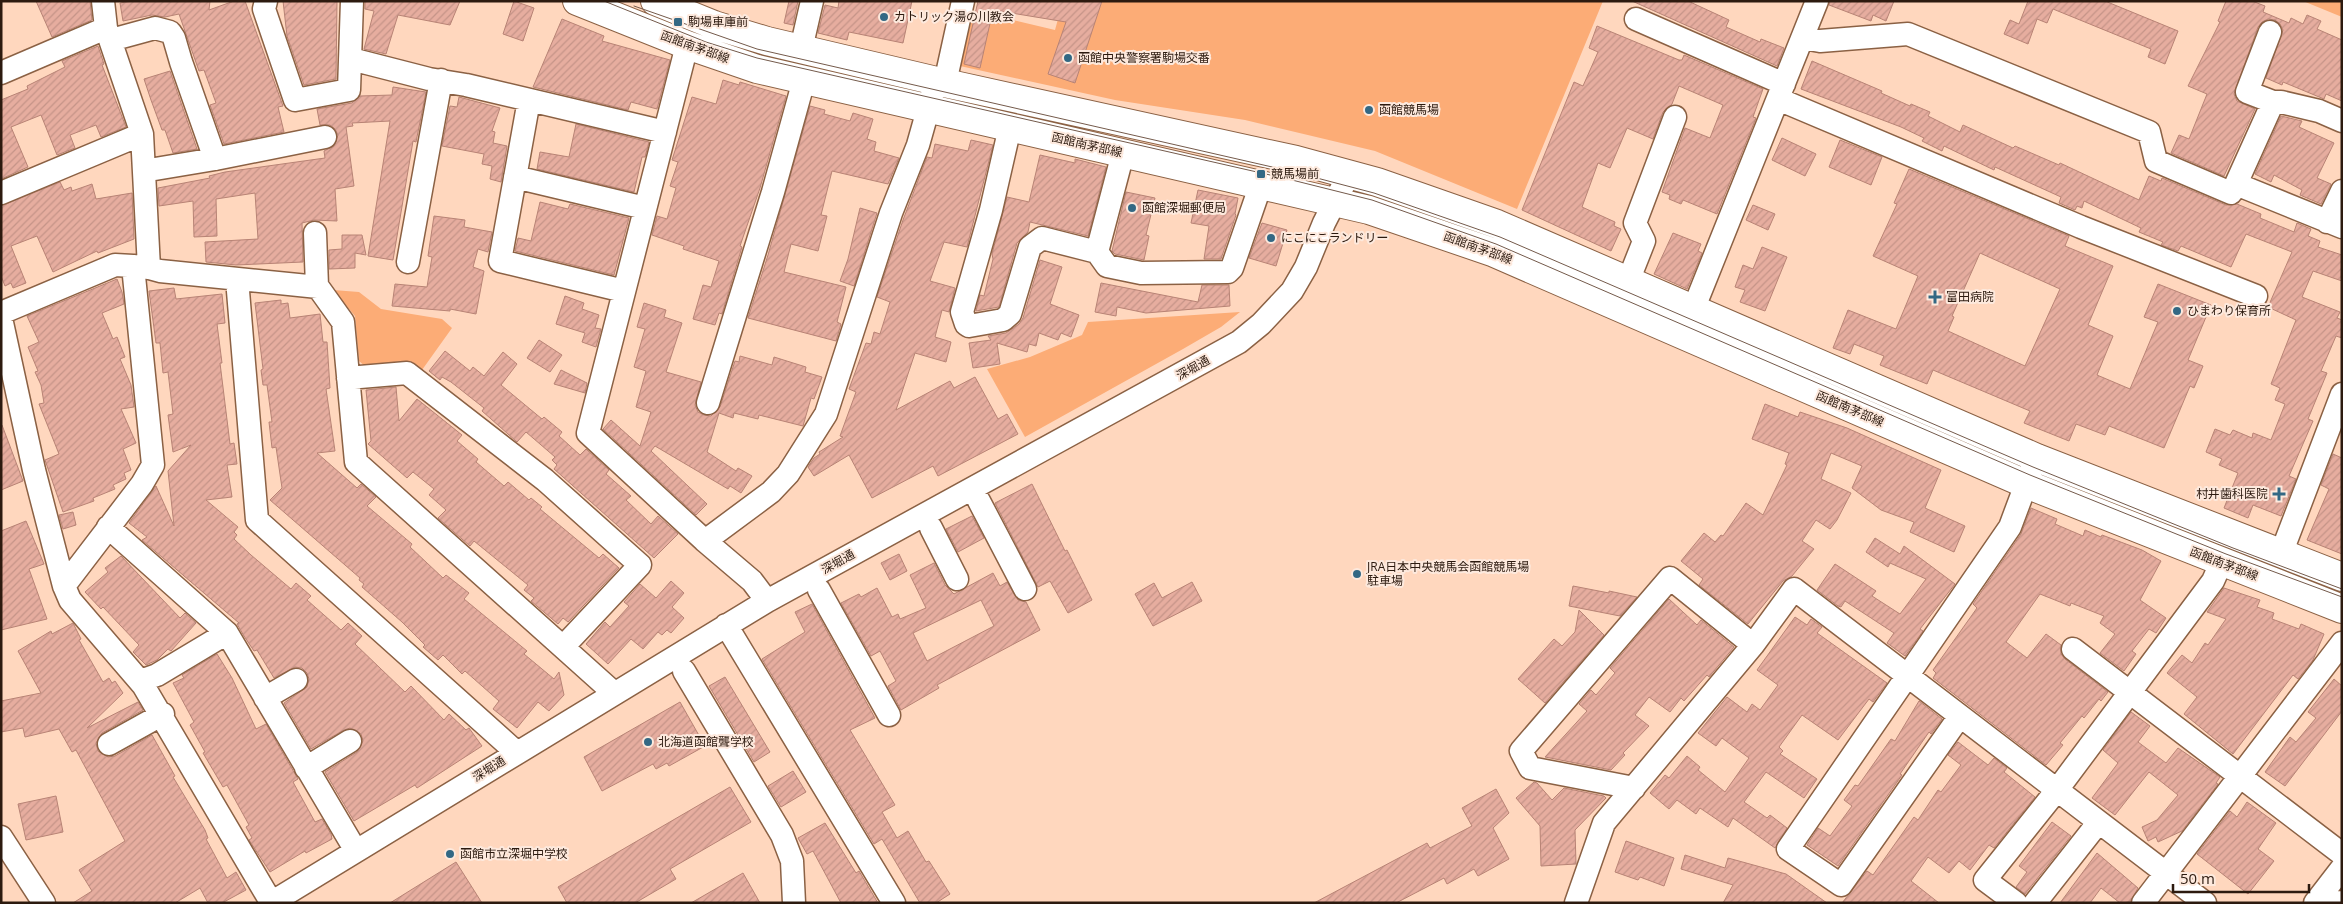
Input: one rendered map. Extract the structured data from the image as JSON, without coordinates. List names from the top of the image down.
{
  "streets": {
    "main road": ["函館南茅部線"],
    "street": ["深堀通"]
  },
  "crossings": [
    ["函館南茅部線", "深堀通"]
  ],
  "places": {
    "other": [
      "カトリック湯の川教会",
      "函館中央警察署駒場交番",
      "函館競馬場",
      "函館深堀郵便局",
      "にこにこランドリー",
      "ひまわり保育所",
      "JRA日本中央競馬会函館競馬場 駐車場",
      "北海道函館聾学校",
      "函館市立深堀中学校"
    ],
    "transit": ["駒場車庫前", "競馬場前"],
    "health": ["富田病院", "村井歯科医院"]
  },
  "scale_bar": "50 m"
}
